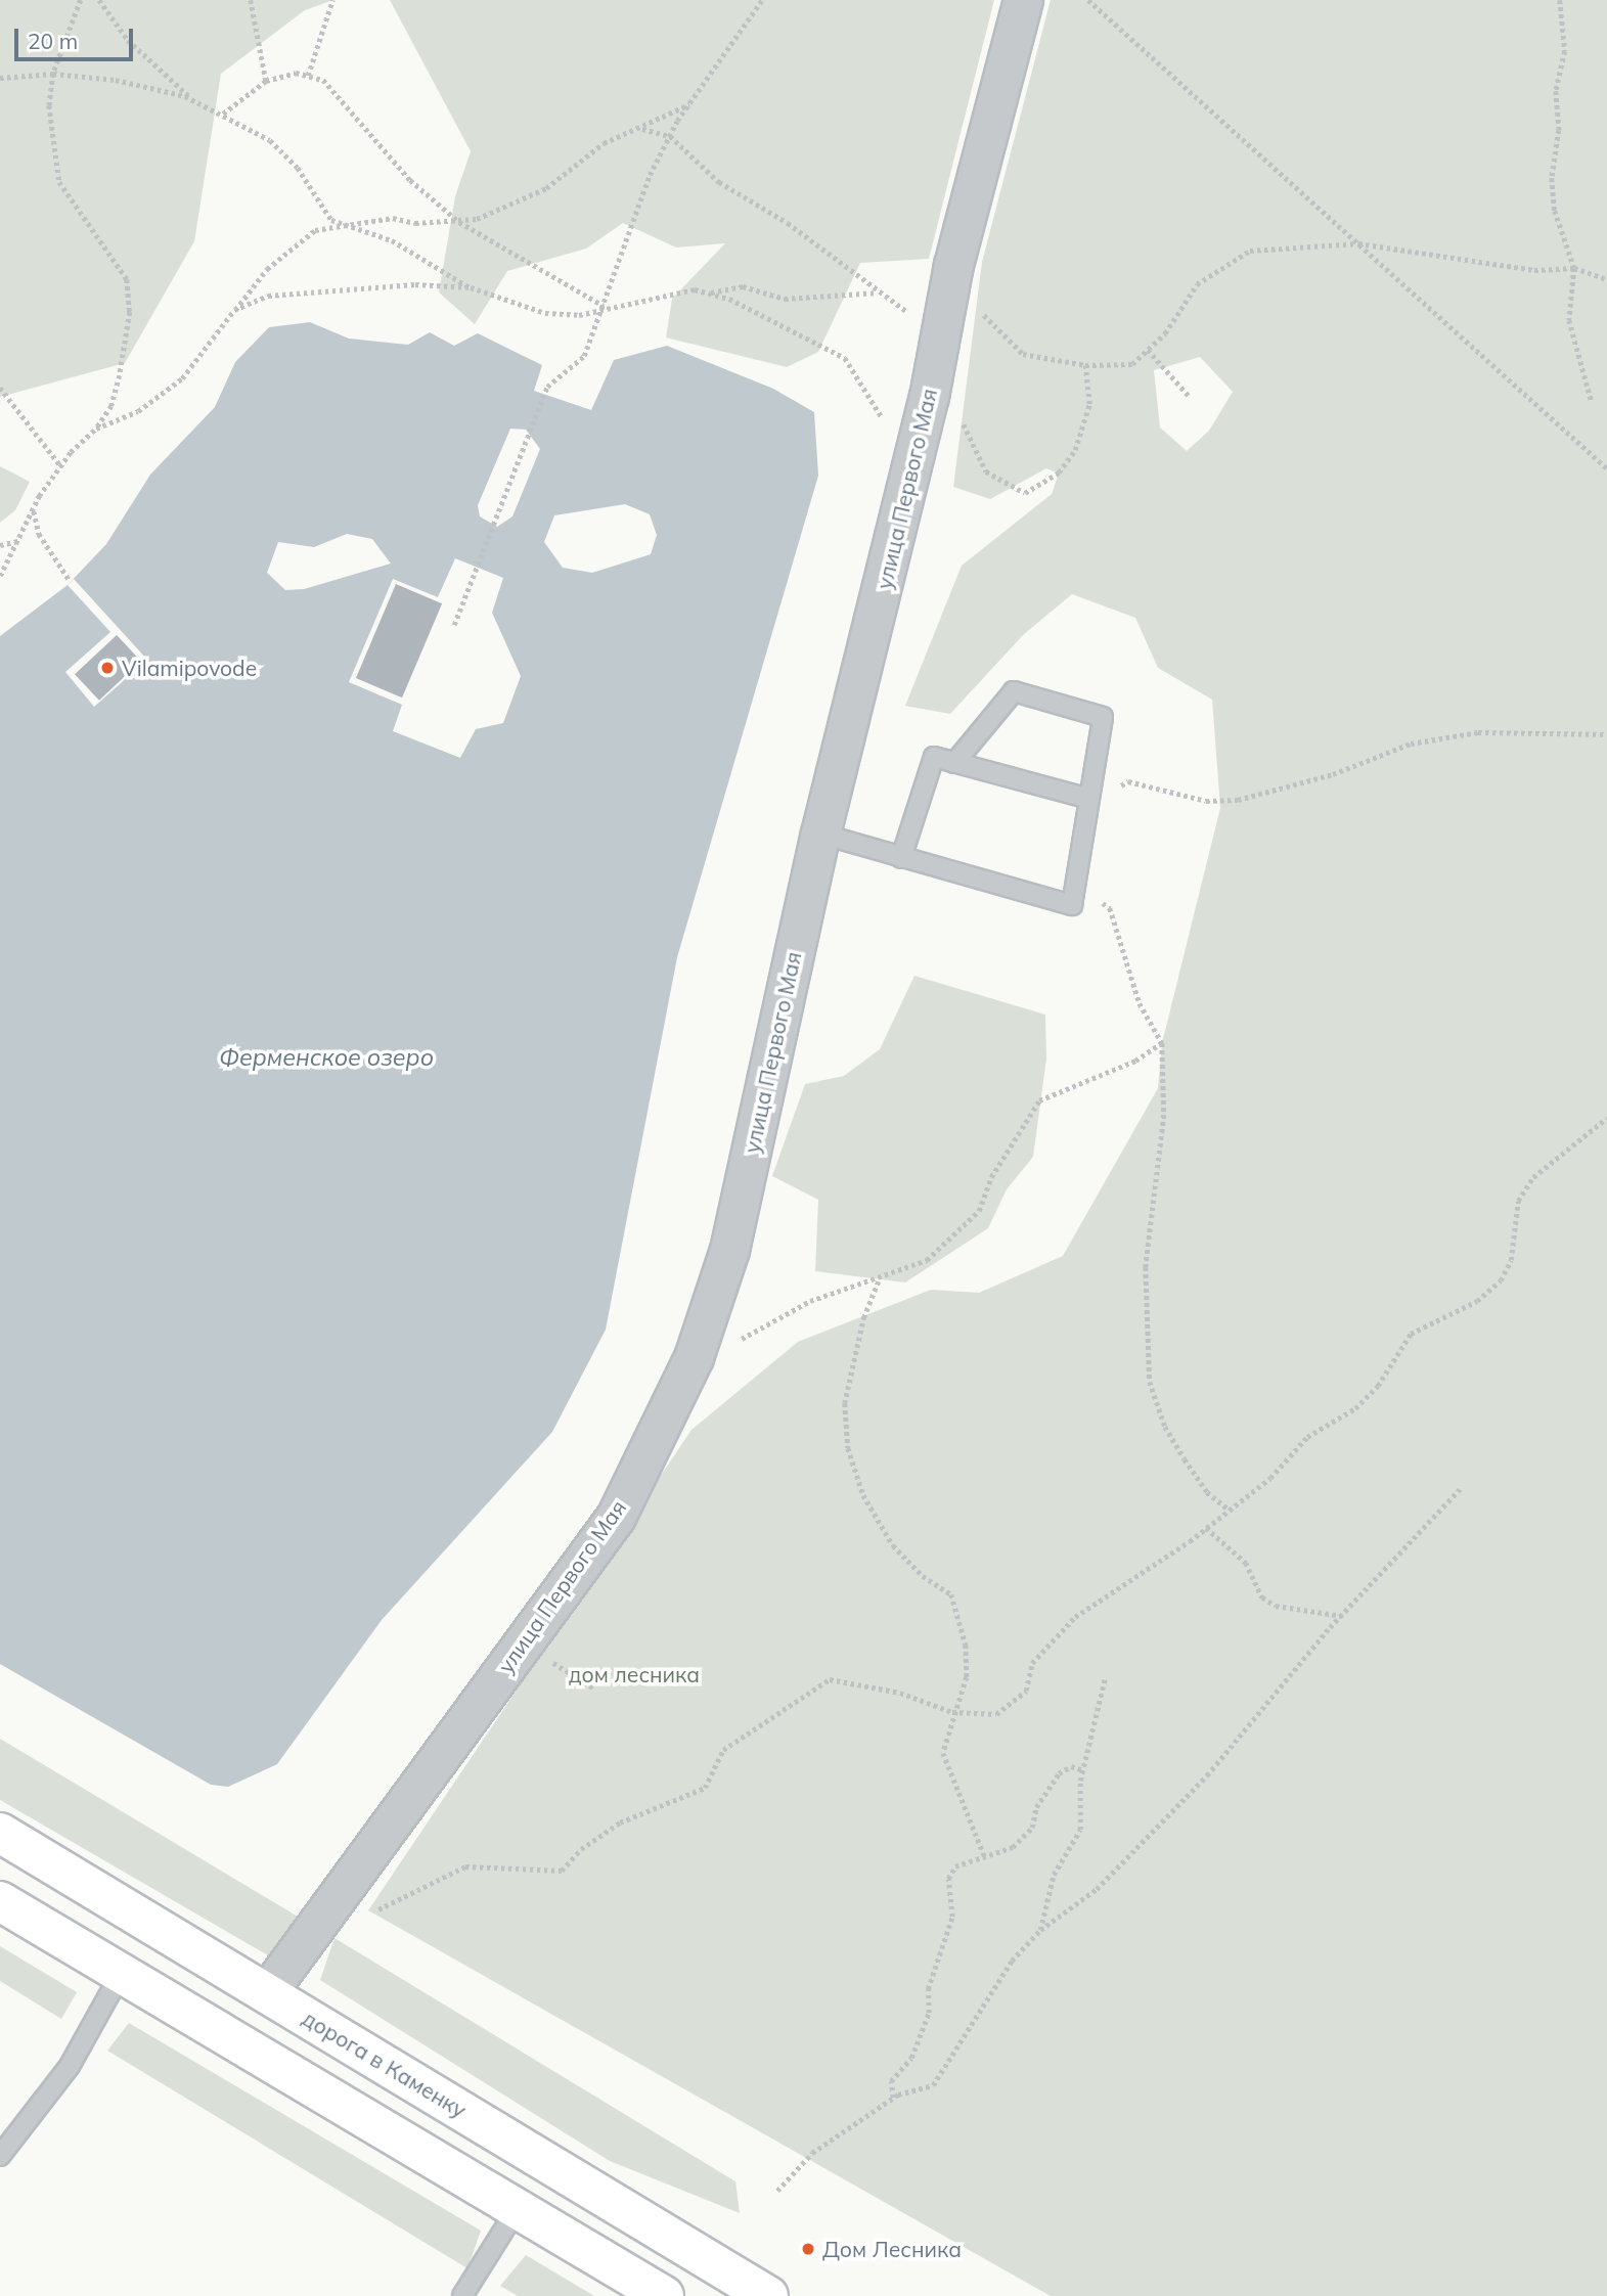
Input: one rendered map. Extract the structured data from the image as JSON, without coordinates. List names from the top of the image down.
{
  "streets": {
    "main road": ["дорога в Каменку"],
    "street": ["улица Первого Мая"]
  },
  "crossings": [
    ["улица Первого Мая", "дорога в Каменку"]
  ],
  "water": ["Ферменское озеро"],
  "parks": ["дом лесника"],
  "places": ["Vilamipovode", "Дом Лесника"],
  "scale_bar": "20 m"
}
